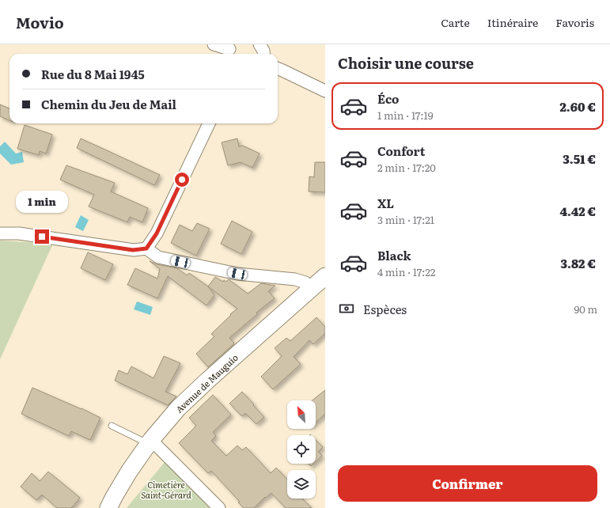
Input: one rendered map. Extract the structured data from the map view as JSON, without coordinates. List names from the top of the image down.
{
  "streets": {
    "main road": ["Avenue de Mauguio"]
  },
  "parks": ["Cimetière Saint-Gérard"],
  "north": "top left",
  "page": {
    "header": "Movio",
    "nav": ["Carte", "Itinéraire", "Favoris"],
    "heading": "Choisir une course",
    "banner": ["Rue du 8 Mai 1945", "Chemin du Jeu de Mail"],
    "list": [
      {
        "name": "Éco",
        "note": "1 min · 17:19",
        "value": "2.60 €"
      },
      {
        "name": "Confort",
        "note": "2 min · 17:20",
        "value": "3.51 €"
      },
      {
        "name": "XL",
        "note": "3 min · 17:21",
        "value": "4.42 €"
      },
      {
        "name": "Black",
        "note": "4 min · 17:22",
        "value": "3.82 €"
      }
    ],
    "bubble": "1 min",
    "pay": ["Espèces", "90 m"],
    "buttons": "Confirmer"
  }
}
